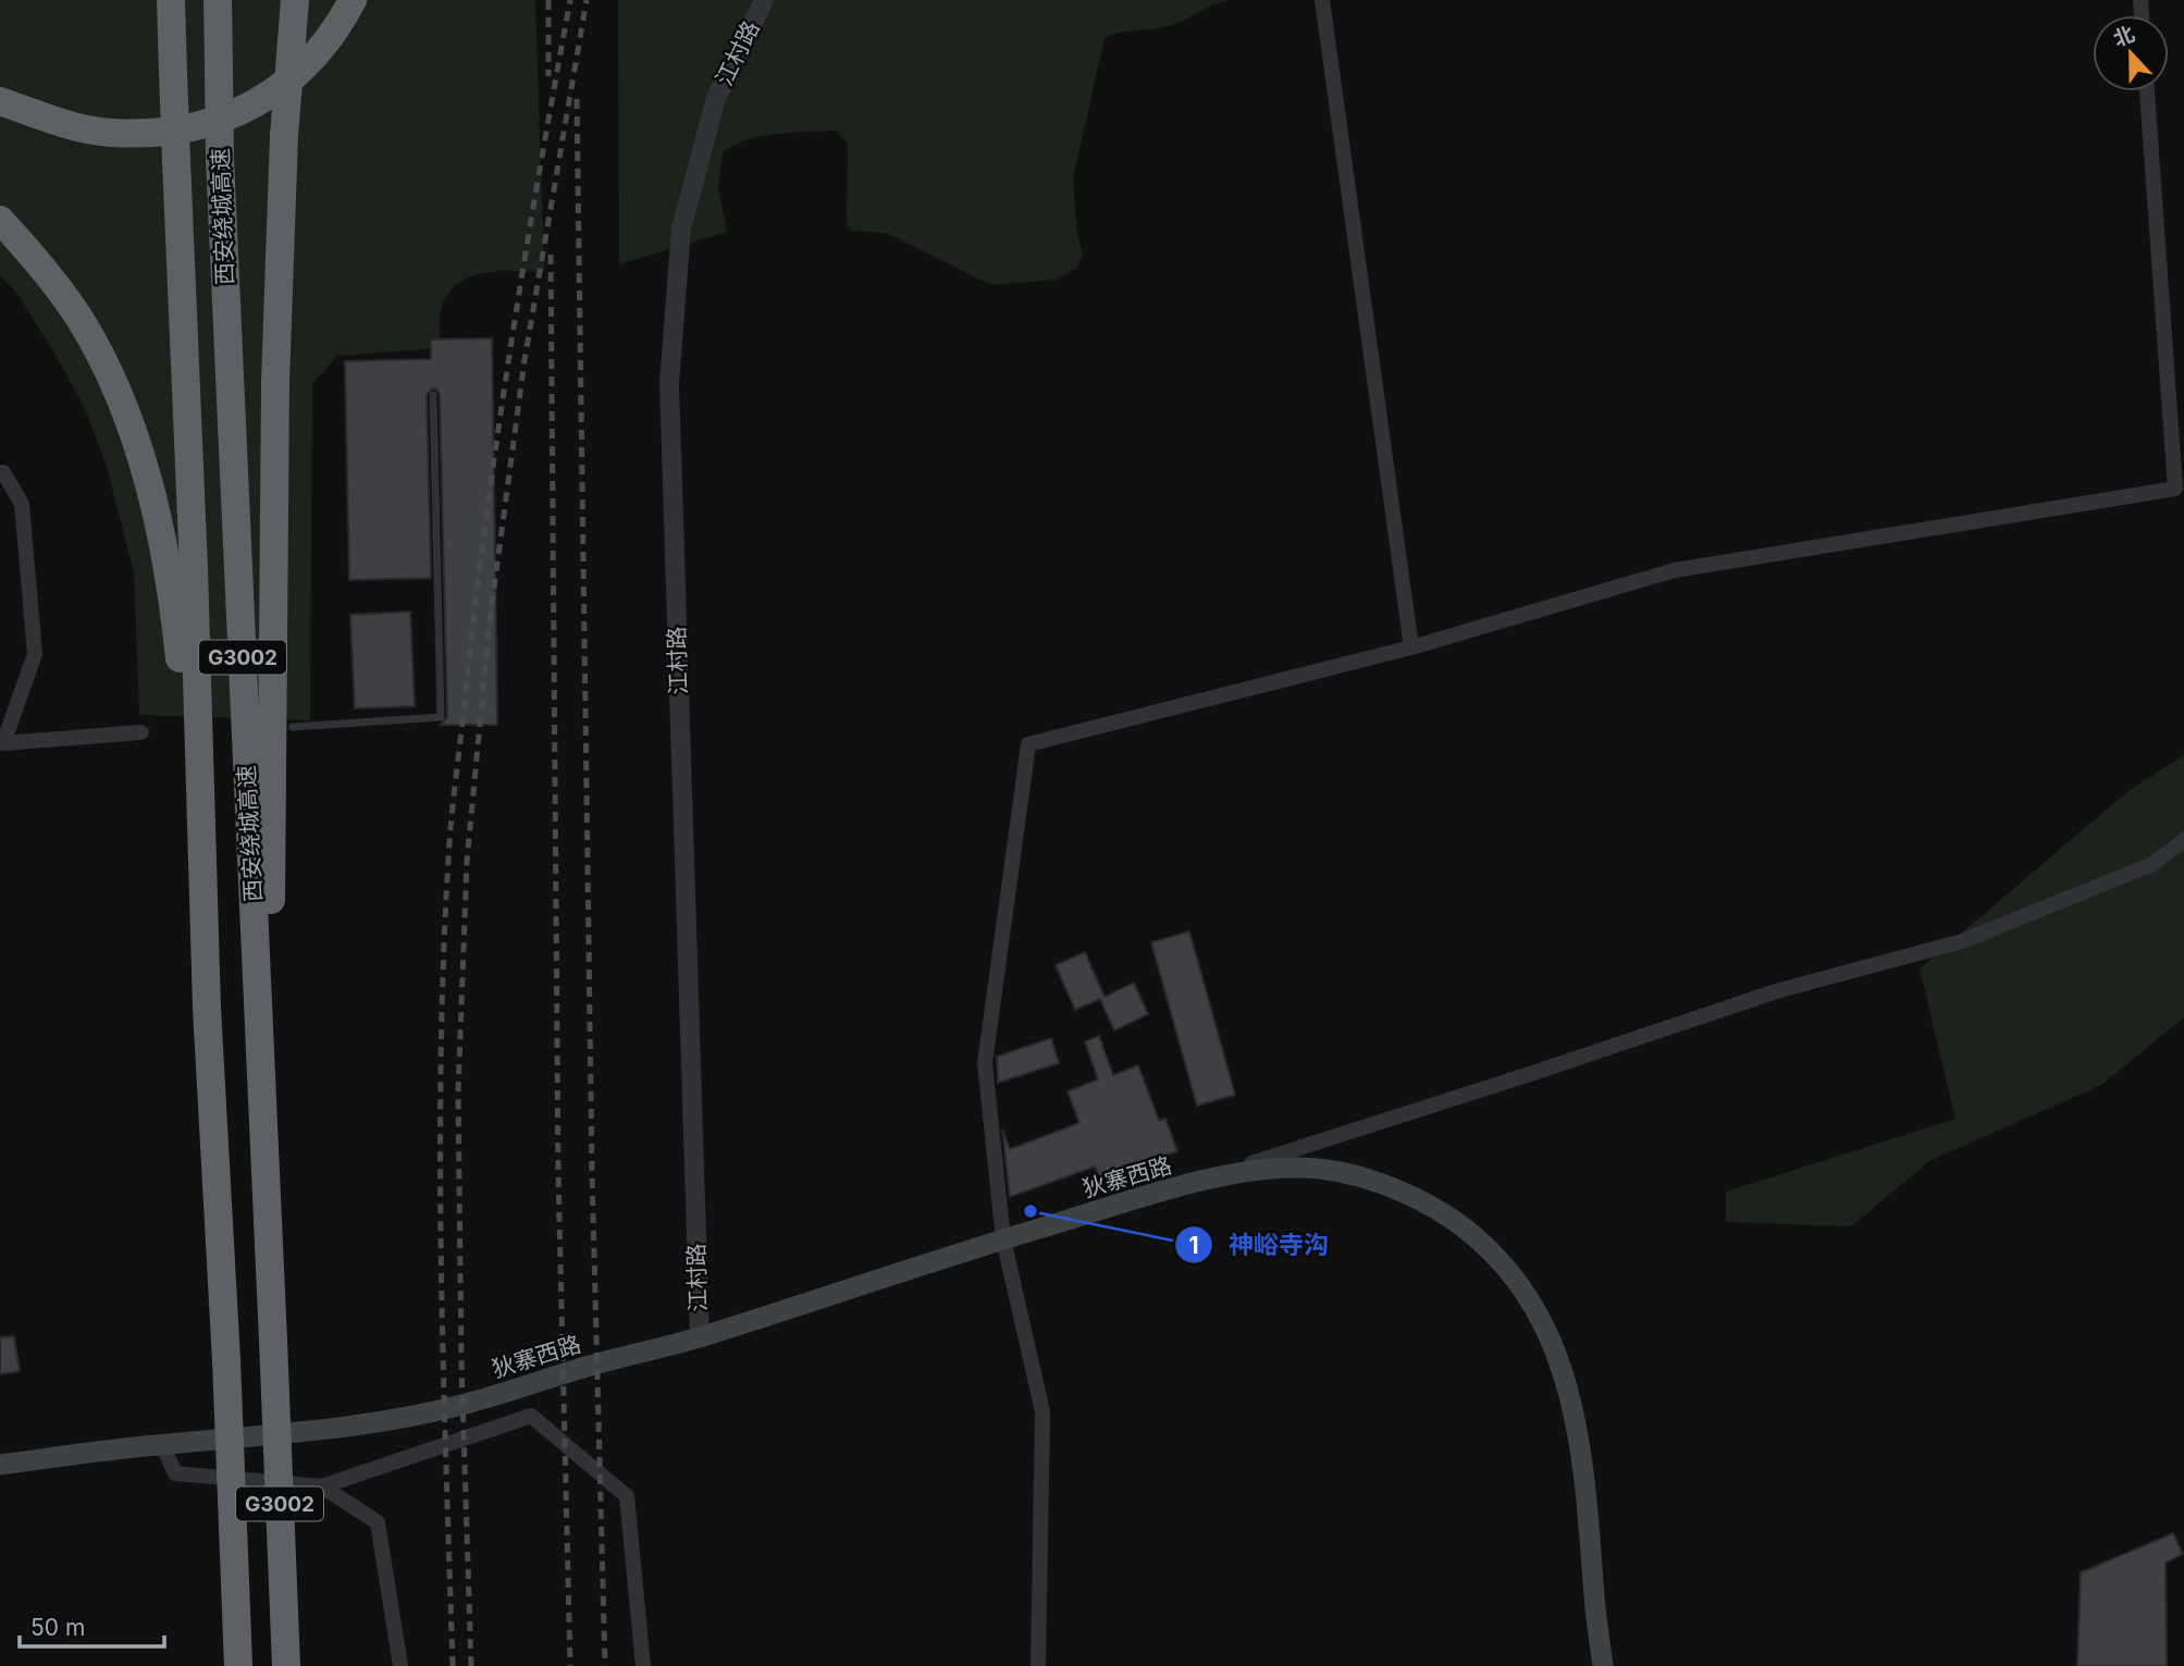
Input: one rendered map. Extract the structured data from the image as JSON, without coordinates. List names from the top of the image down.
{
  "streets": {
    "highway": ["西安绕城高速", "G3002"],
    "main road": ["狄寨西路"],
    "street": ["江村路"]
  },
  "crossings": [
    ["江村路", "狄寨西路"]
  ],
  "places": ["神峪寺沟"],
  "scale_bar": "50 m",
  "north": "top"
}
